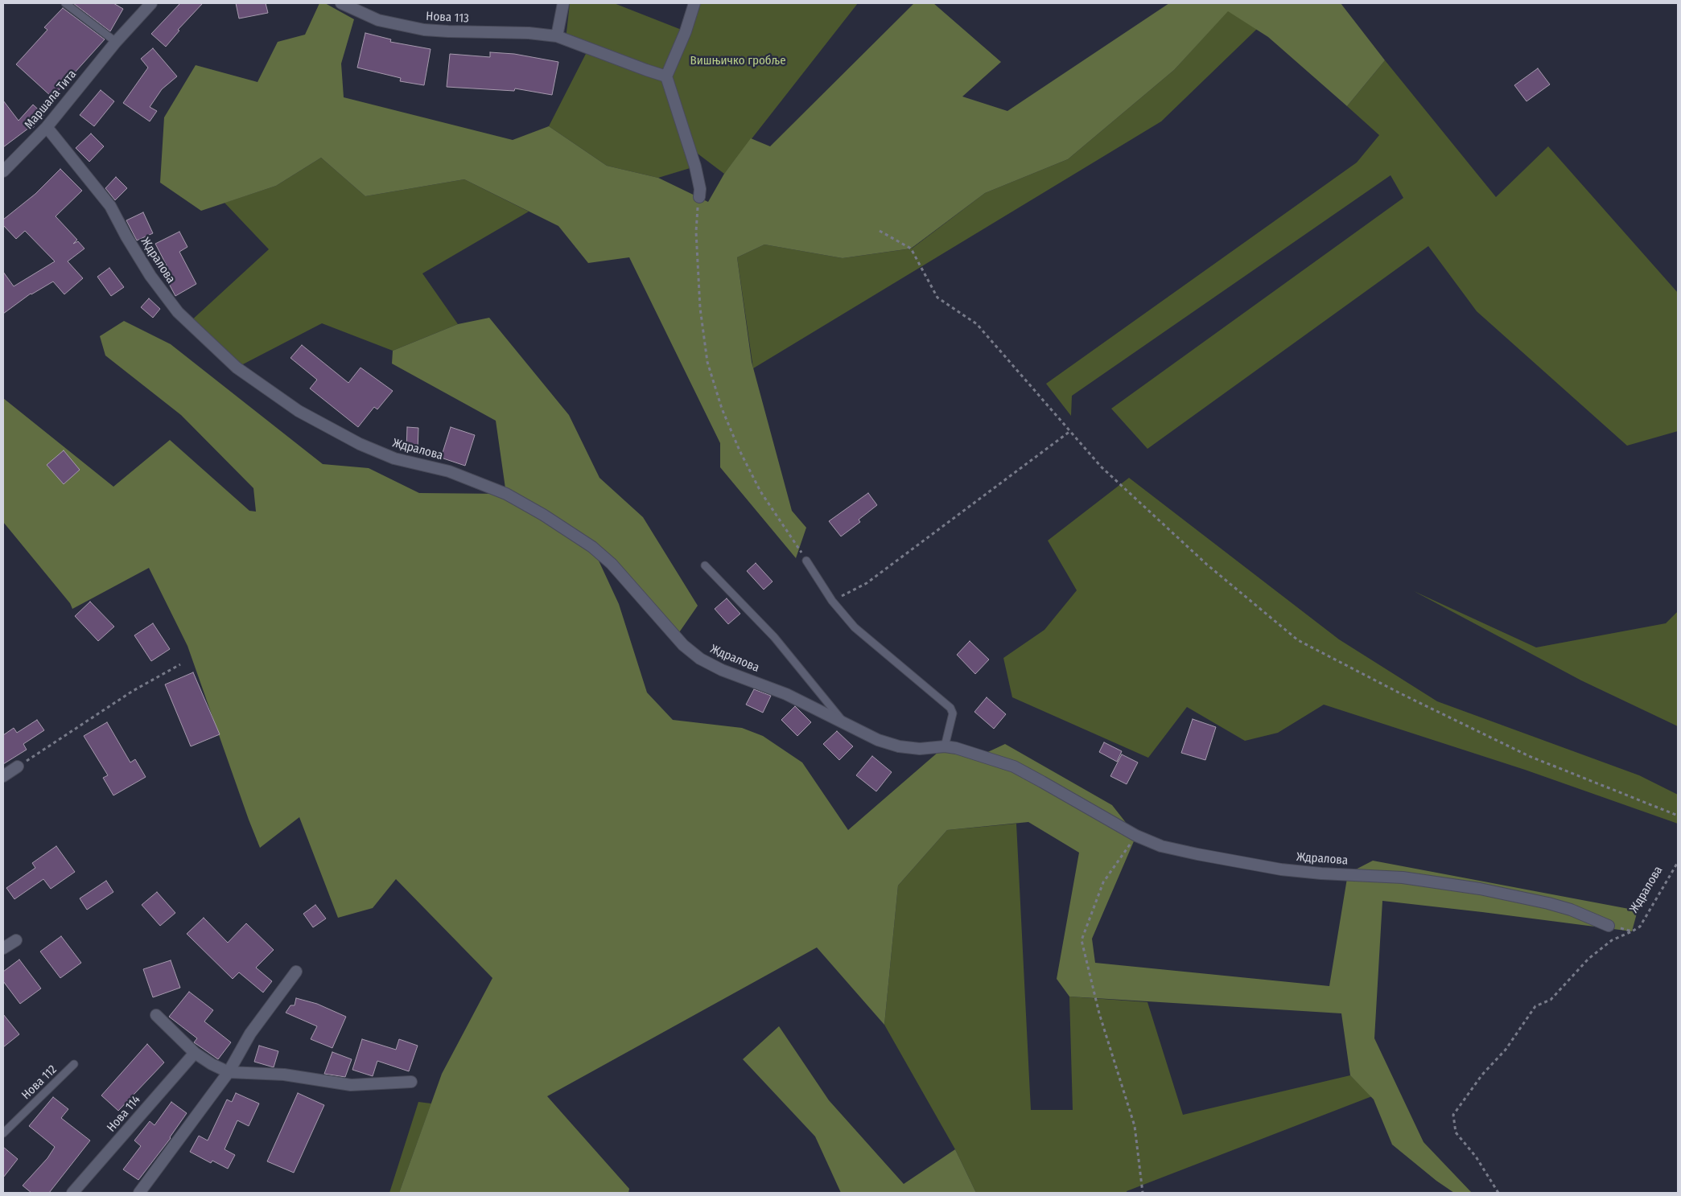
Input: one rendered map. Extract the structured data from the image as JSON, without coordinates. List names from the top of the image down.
{
  "streets": {
    "street": [
      "Нова 113",
      "Маршала Тита",
      "Ждралова",
      "Нова 114"
    ],
    "lane": ["Нова 112"]
  },
  "crossings": [
    ["Маршала Тита", "Ждралова"]
  ],
  "parks": ["Вишњичко гробље"]
}
